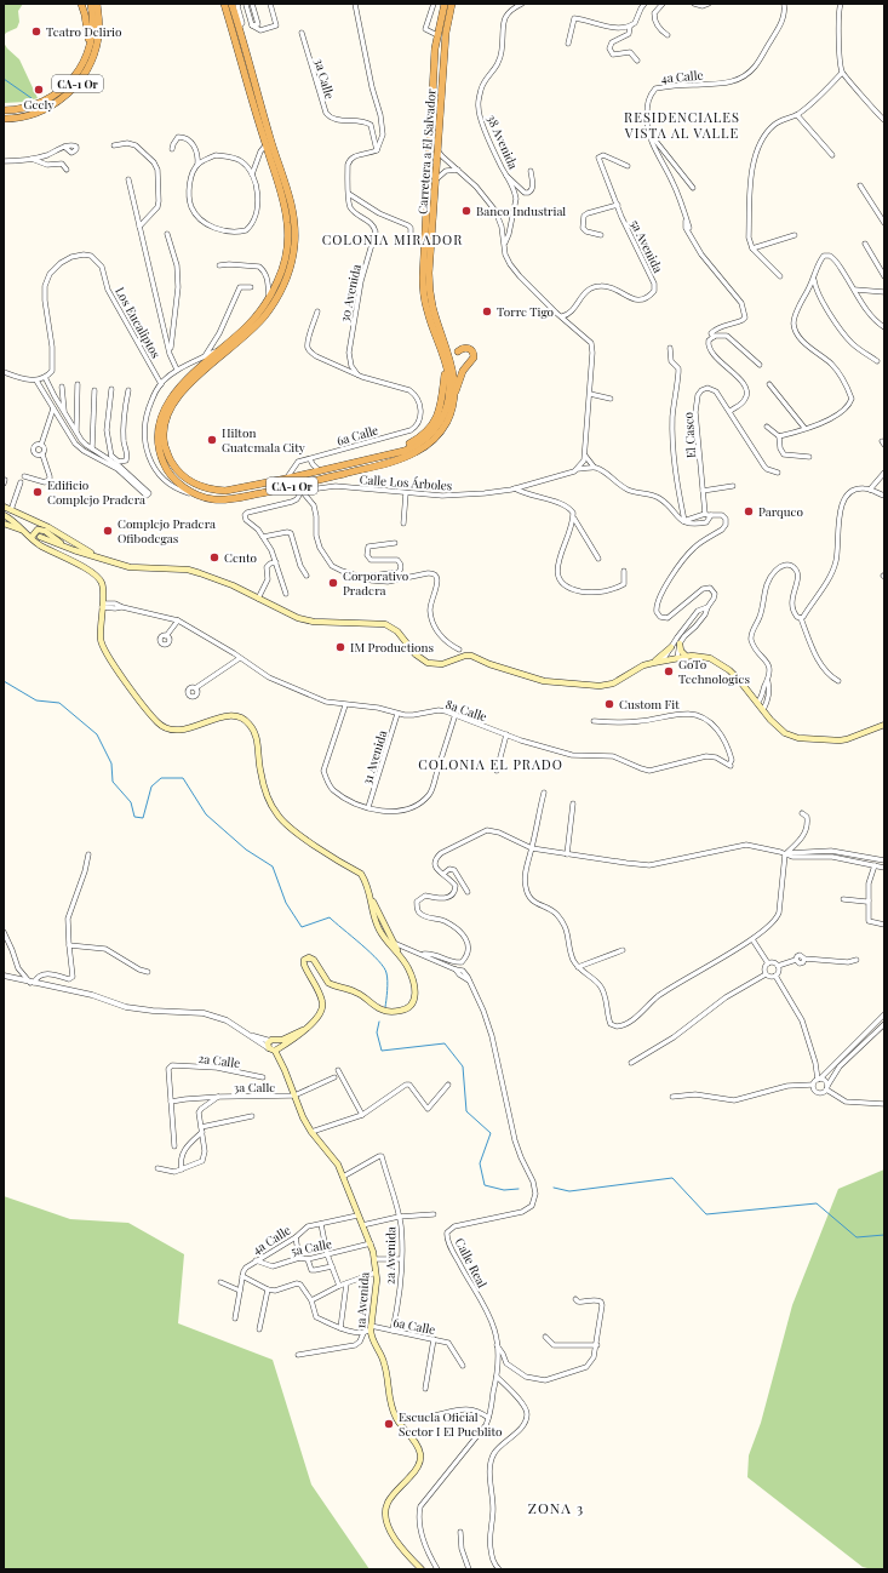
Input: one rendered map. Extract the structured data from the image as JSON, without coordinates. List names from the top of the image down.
{
  "streets": {
    "highway": ["CA-1 Or", "Carretera a El Salvador"],
    "main road": ["1a Avenida"],
    "street": [
      "4a Calle",
      "3a Calle",
      "38 Avenida",
      "5a Avenida",
      "30 Avenida",
      "Los Eucaliptos",
      "6a Calle",
      "El Casco",
      "Calle Los Árboles",
      "8a Calle",
      "31 Avenida",
      "2a Calle",
      "5a Calle",
      "2a Avenida",
      "Calle Real"
    ]
  },
  "crossings": [
    ["4a Calle", "5a Calle"],
    ["4a Calle", "1a Avenida"],
    ["3a Calle", "30 Avenida"],
    ["3a Calle", "2a Calle"],
    ["3a Calle", "1a Avenida"],
    ["Carretera a El Salvador", "6a Calle"],
    ["Carretera a El Salvador", "Calle Los Árboles"],
    ["6a Calle", "2a Avenida"],
    ["6a Calle", "1a Avenida"],
    ["8a Calle", "31 Avenida"],
    ["5a Calle", "1a Avenida"],
    ["2a Avenida", "1a Avenida"]
  ],
  "districts": [
    "RESIDENCIALES VISTA AL VALLE",
    "COLONIA MIRADOR",
    "COLONIA EL PRADO",
    "ZONA 3"
  ],
  "places": [
    "Teatro Delirio",
    "Geely",
    "Banco Industrial",
    "Torre Tigo",
    "Hilton Guatemala City",
    "Edificio Complejo Pradera",
    "Parqueo",
    "Complejo Pradera Ofibodegas",
    "Cento",
    "Corporativo Pradera",
    "IM Productions",
    "GoTo Technologies",
    "Custom Fit",
    "Escuela Oficial Sector I El Pueblito"
  ]
}
